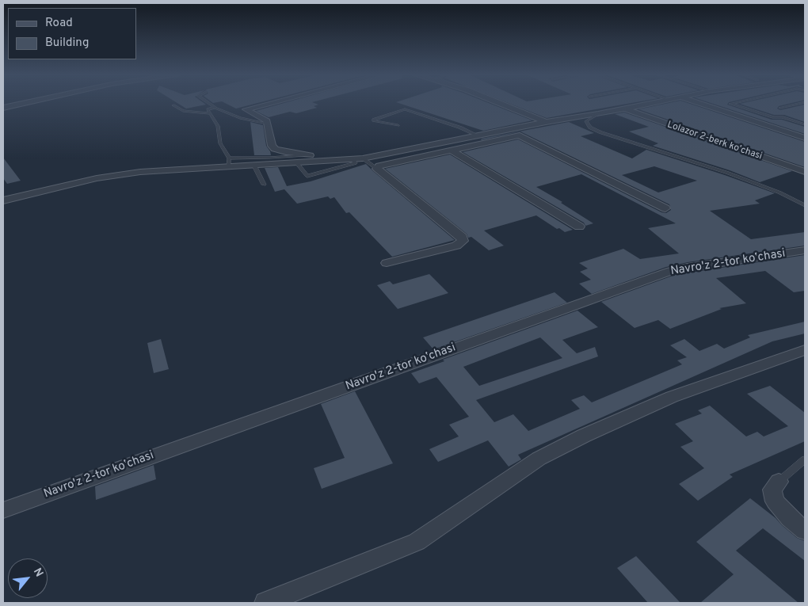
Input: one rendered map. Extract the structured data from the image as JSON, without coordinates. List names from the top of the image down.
{
  "streets": {
    "street": ["Lolazor 2-berk koʼchasi"]
  },
  "legend": ["Road", "Building"],
  "north": "top right"
}
